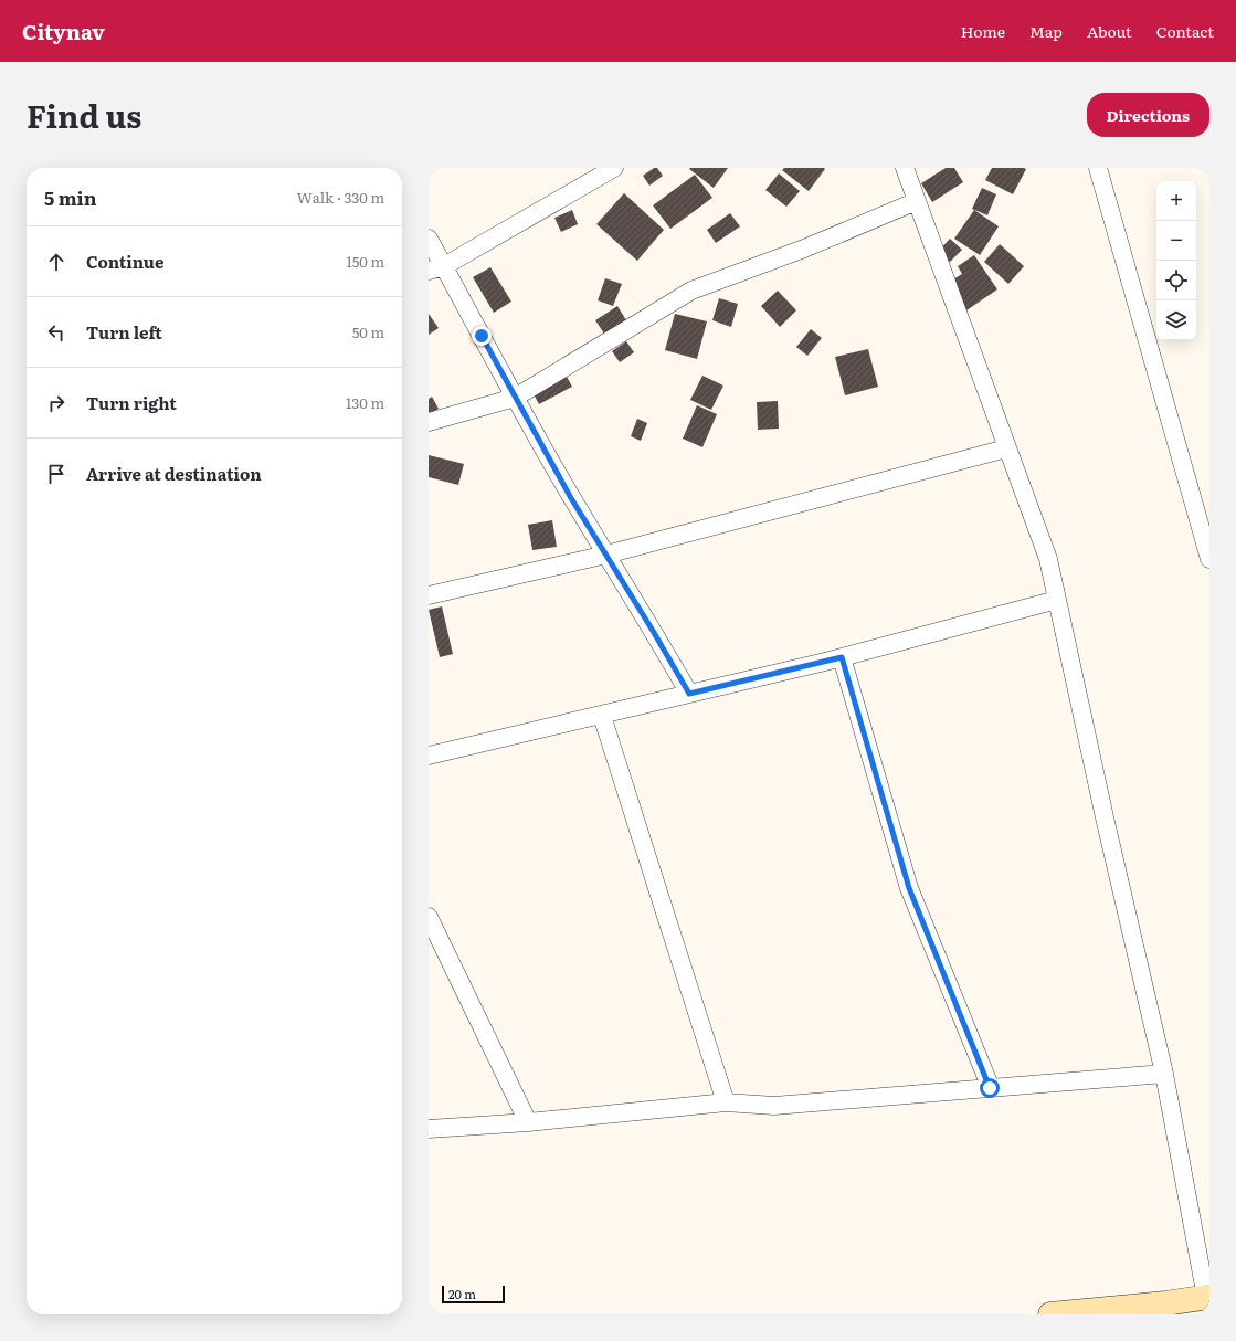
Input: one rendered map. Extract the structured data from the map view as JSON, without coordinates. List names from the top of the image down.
{
  "scale_bar": "20 m",
  "page": {
    "header": "Citynav",
    "nav": [
      "Home",
      "Map",
      "About",
      "Contact"
    ],
    "title": "Find us",
    "buttons": "Directions",
    "heading": ["5 min", "Walk · 330 m"],
    "map_buttons": ["+", "−"],
    "list": [
      ["Continue", "150 m"],
      ["Turn left", "50 m"],
      ["Turn right", "130 m"],
      "Arrive at destination"
    ],
    "scale": "20 m"
  }
}
